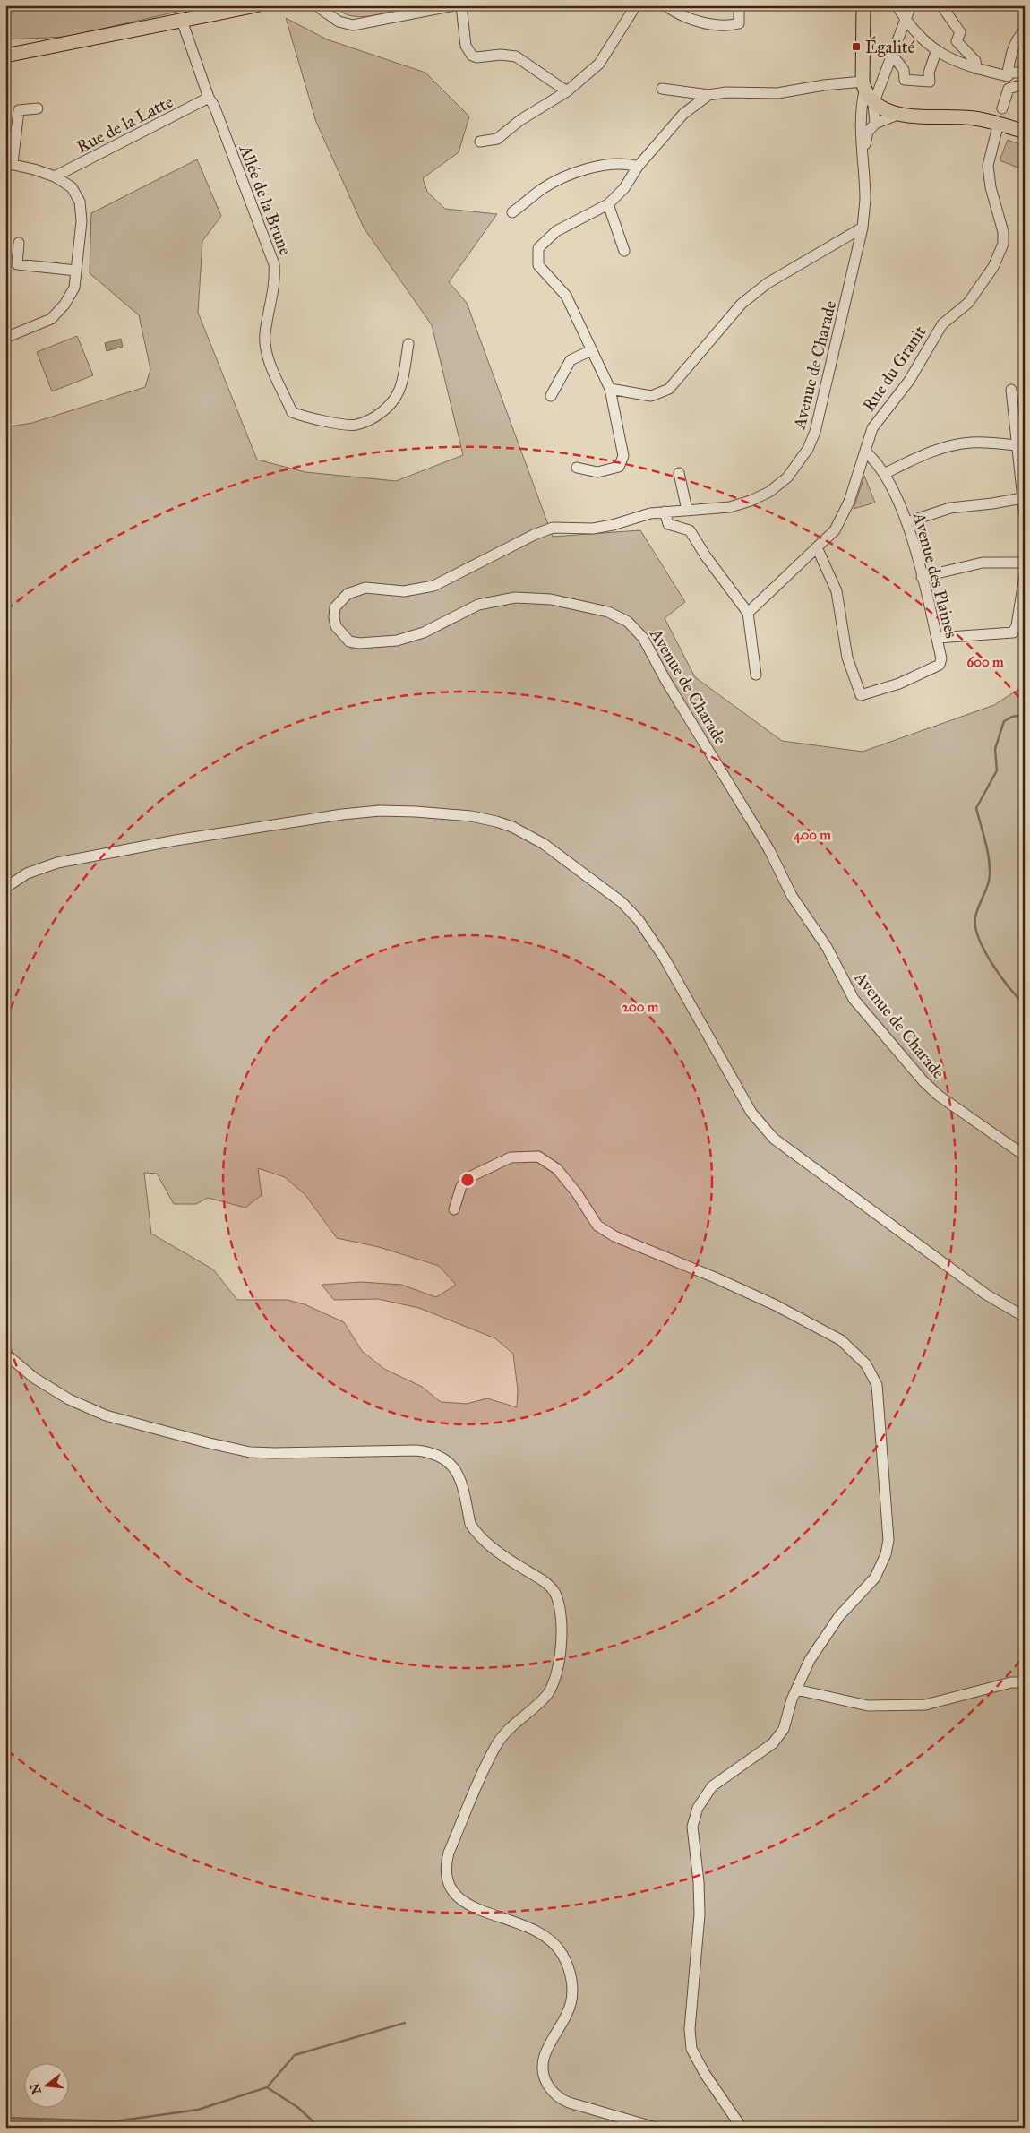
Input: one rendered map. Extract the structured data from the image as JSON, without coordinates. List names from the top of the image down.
{
  "streets": {
    "street": [
      "Rue de la Latte",
      "Allée de la Brune",
      "Avenue de Charade",
      "Rue du Granit",
      "Avenue des Plaines"
    ]
  },
  "crossings": [
    ["Rue de la Latte", "Allée de la Brune"],
    ["Rue du Granit", "Avenue des Plaines"]
  ],
  "places": {
    "transit": ["Égalité"]
  },
  "north": "left",
  "rings": ["600 m", "400 m", "200 m"]
}
